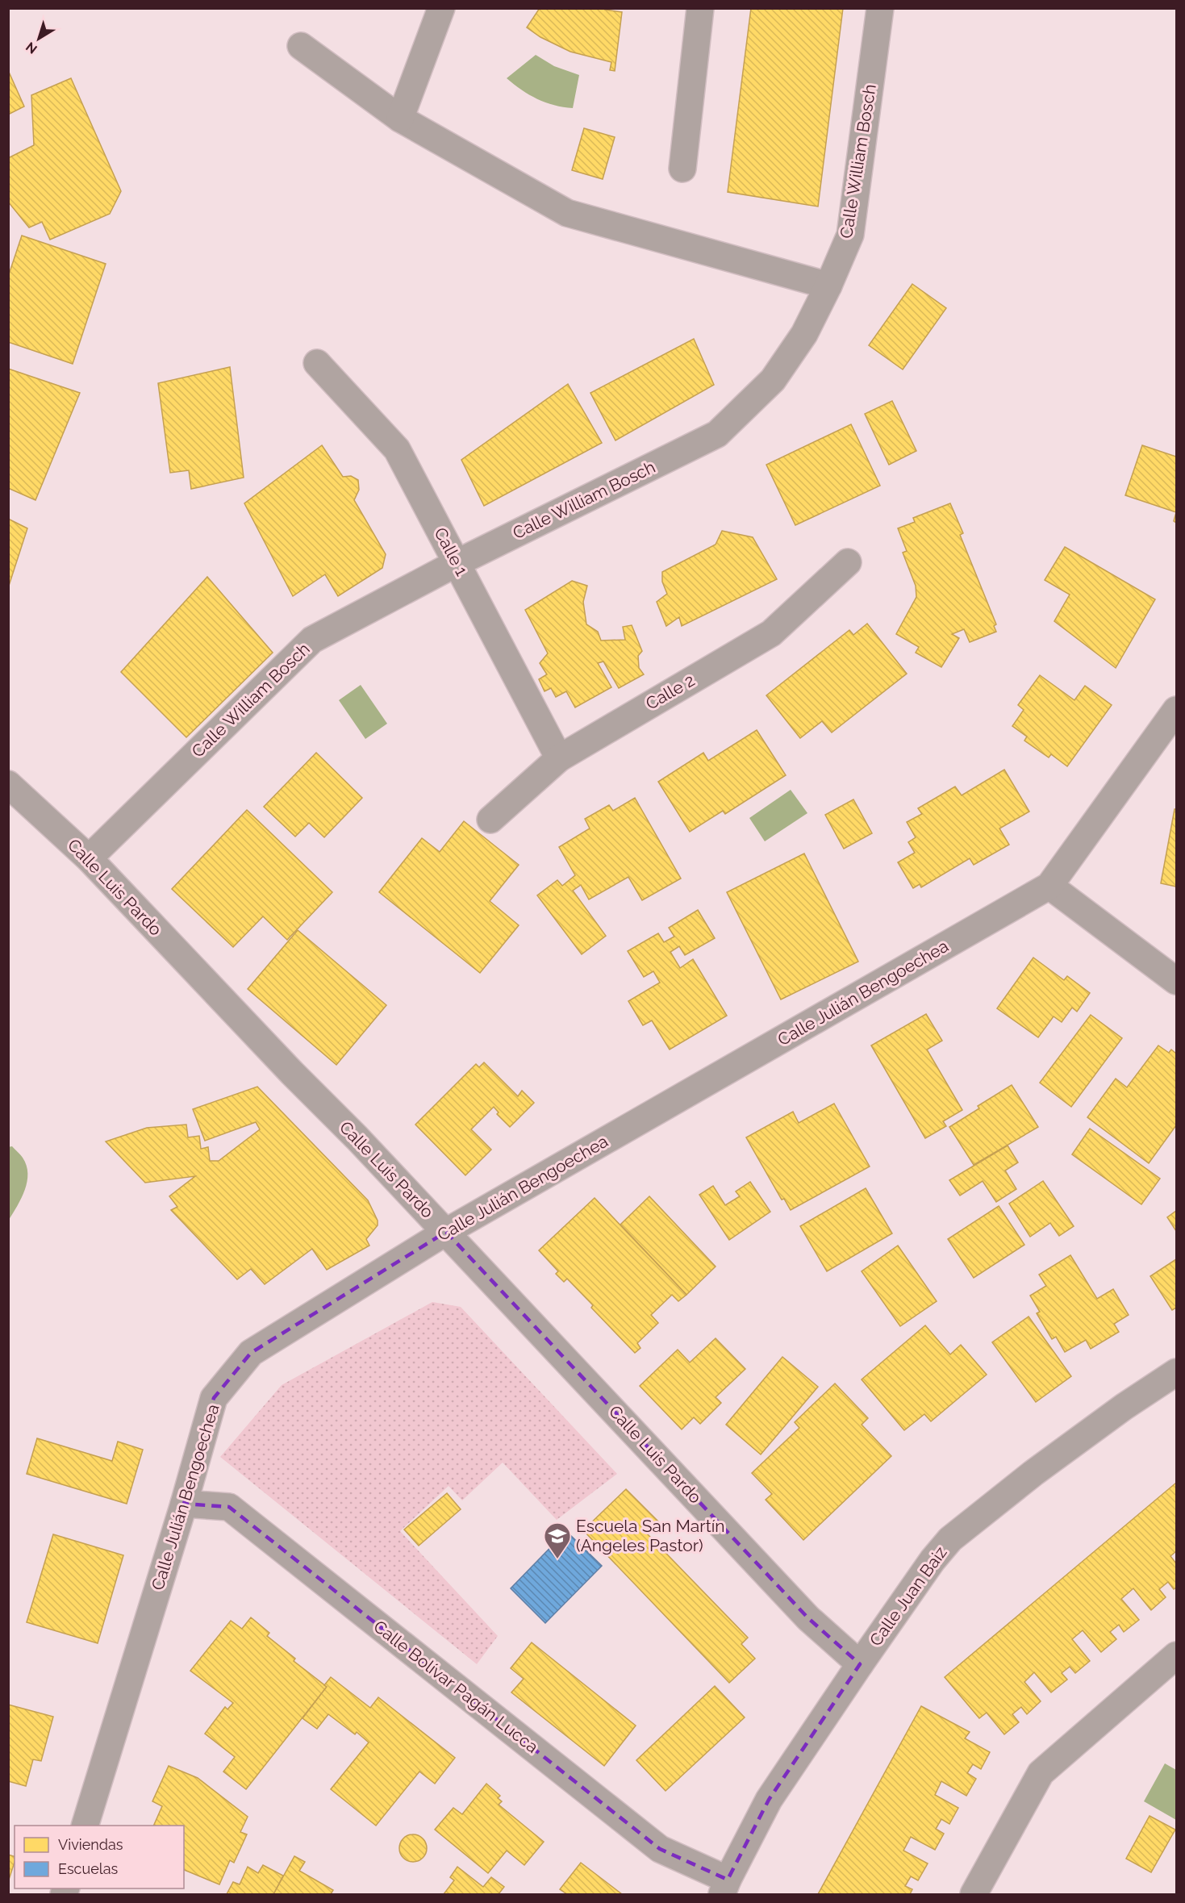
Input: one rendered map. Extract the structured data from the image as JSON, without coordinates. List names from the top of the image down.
{
  "streets": {
    "street": [
      "Calle William Bosch",
      "Calle 1",
      "Calle 2",
      "Calle Luis Pardo",
      "Calle Julián Bengoechea",
      "Calle Juan Baiz",
      "Calle Bolívar Pagán Lucca"
    ]
  },
  "crossings": [
    ["Calle William Bosch", "Calle 1"],
    ["Calle William Bosch", "Calle Luis Pardo"],
    ["Calle 1", "Calle 2"],
    ["Calle Luis Pardo", "Calle Julián Bengoechea"],
    ["Calle Luis Pardo", "Calle Juan Baiz"],
    ["Calle Julián Bengoechea", "Calle Bolívar Pagán Lucca"],
    ["Calle Juan Baiz", "Calle Bolívar Pagán Lucca"]
  ],
  "places": {
    "school or university": ["Escuela San Martín (Angeles Pastor)"]
  },
  "legend": ["Viviendas", "Escuelas"],
  "north": "bottom left"
}
